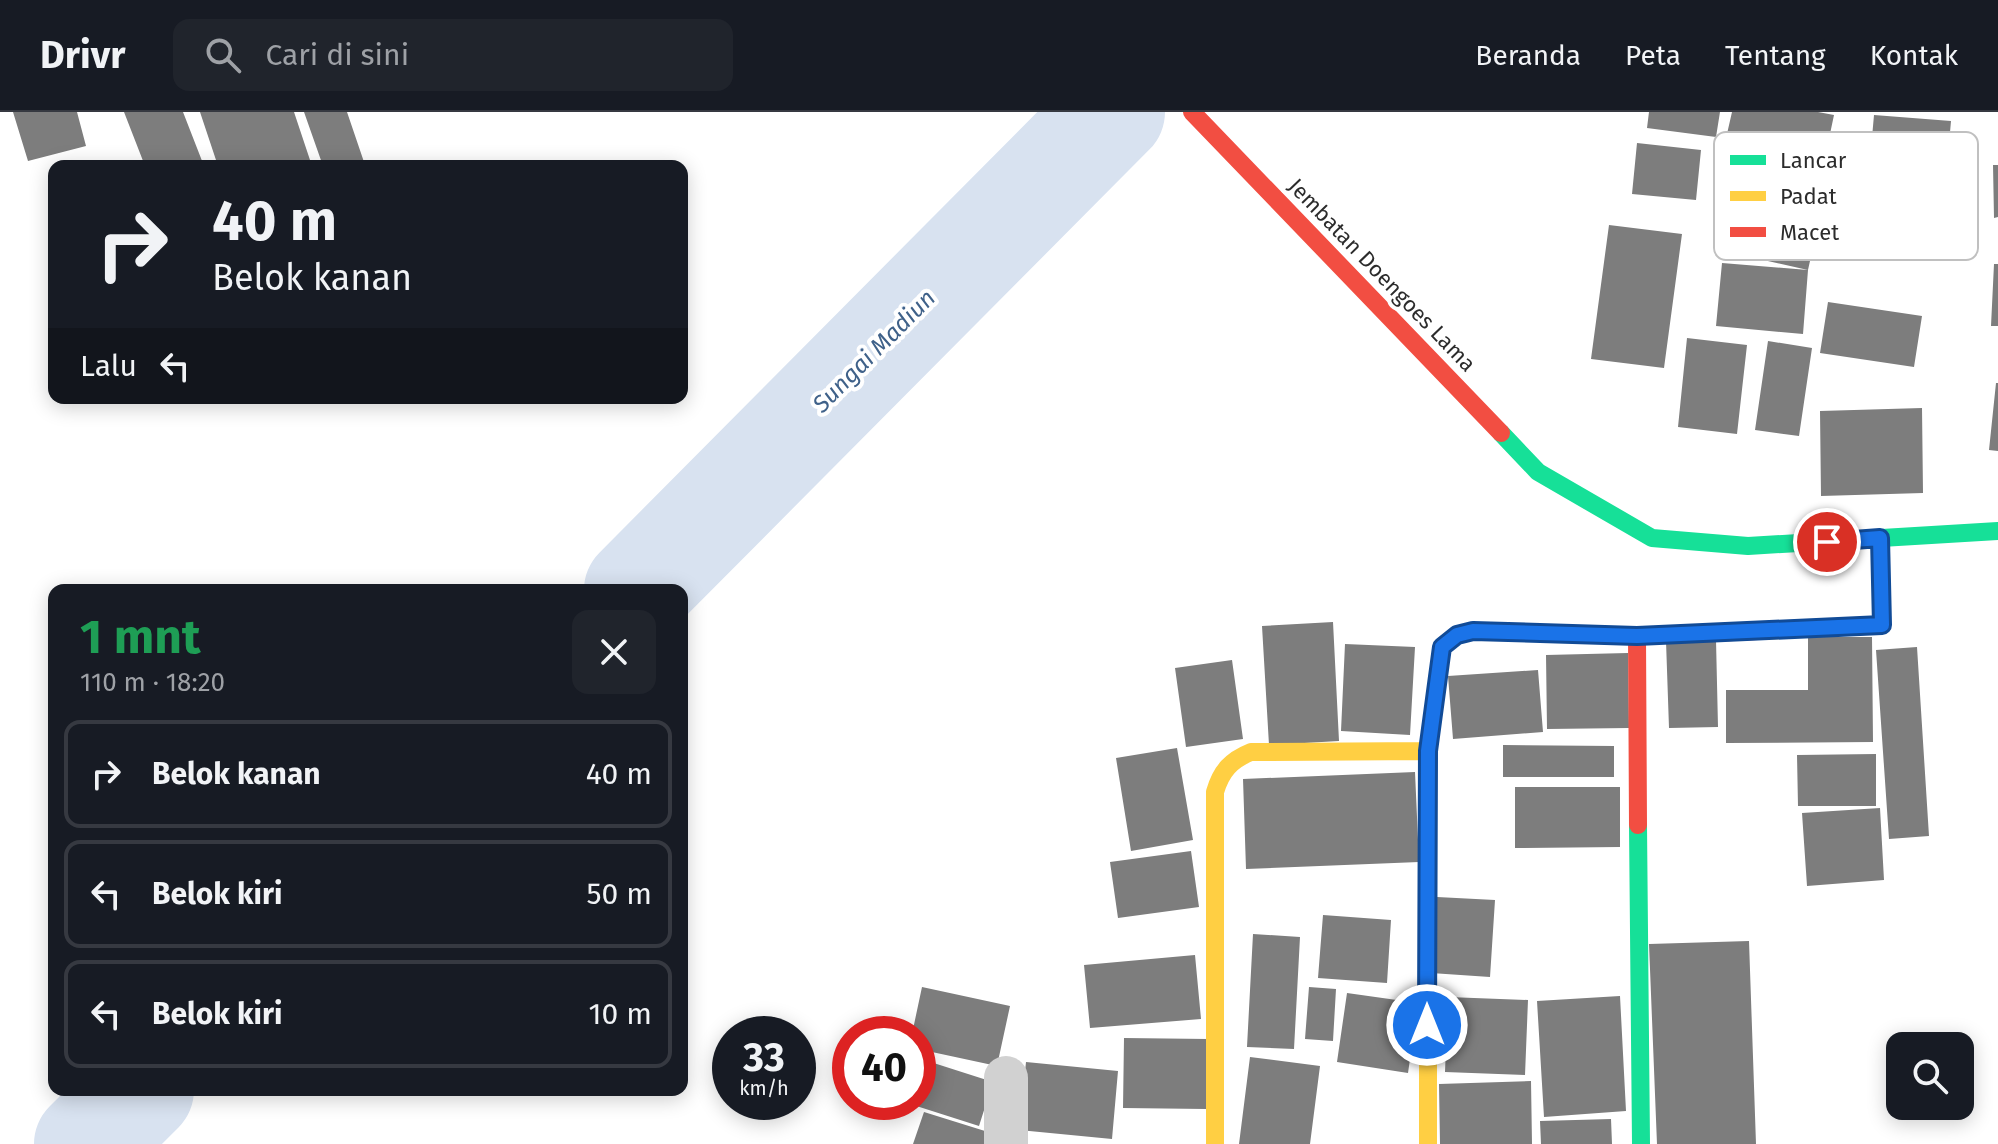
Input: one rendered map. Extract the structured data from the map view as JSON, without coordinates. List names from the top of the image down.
{
  "streets": {
    "street": ["Jembatan Doengoes Lama"]
  },
  "water": ["Sungai Madiun"],
  "legend": ["Lancar", "Padat", "Macet"],
  "page": {
    "header": "Drivr",
    "search": "Cari di sini",
    "nav": [
      "Beranda",
      "Peta",
      "Tentang",
      "Kontak"
    ],
    "turn": ["40 m", "Belok kanan"],
    "then": "Lalu",
    "heading": ["1 mnt", "110 m · 18:20"],
    "list": [
      {
        "name": "Belok kanan",
        "value": "40 m"
      },
      {
        "name": "Belok kiri",
        "value": "50 m"
      },
      {
        "name": "Belok kiri",
        "value": "10 m"
      }
    ],
    "speed": "33 km/h",
    "limit": "40"
  }
}
